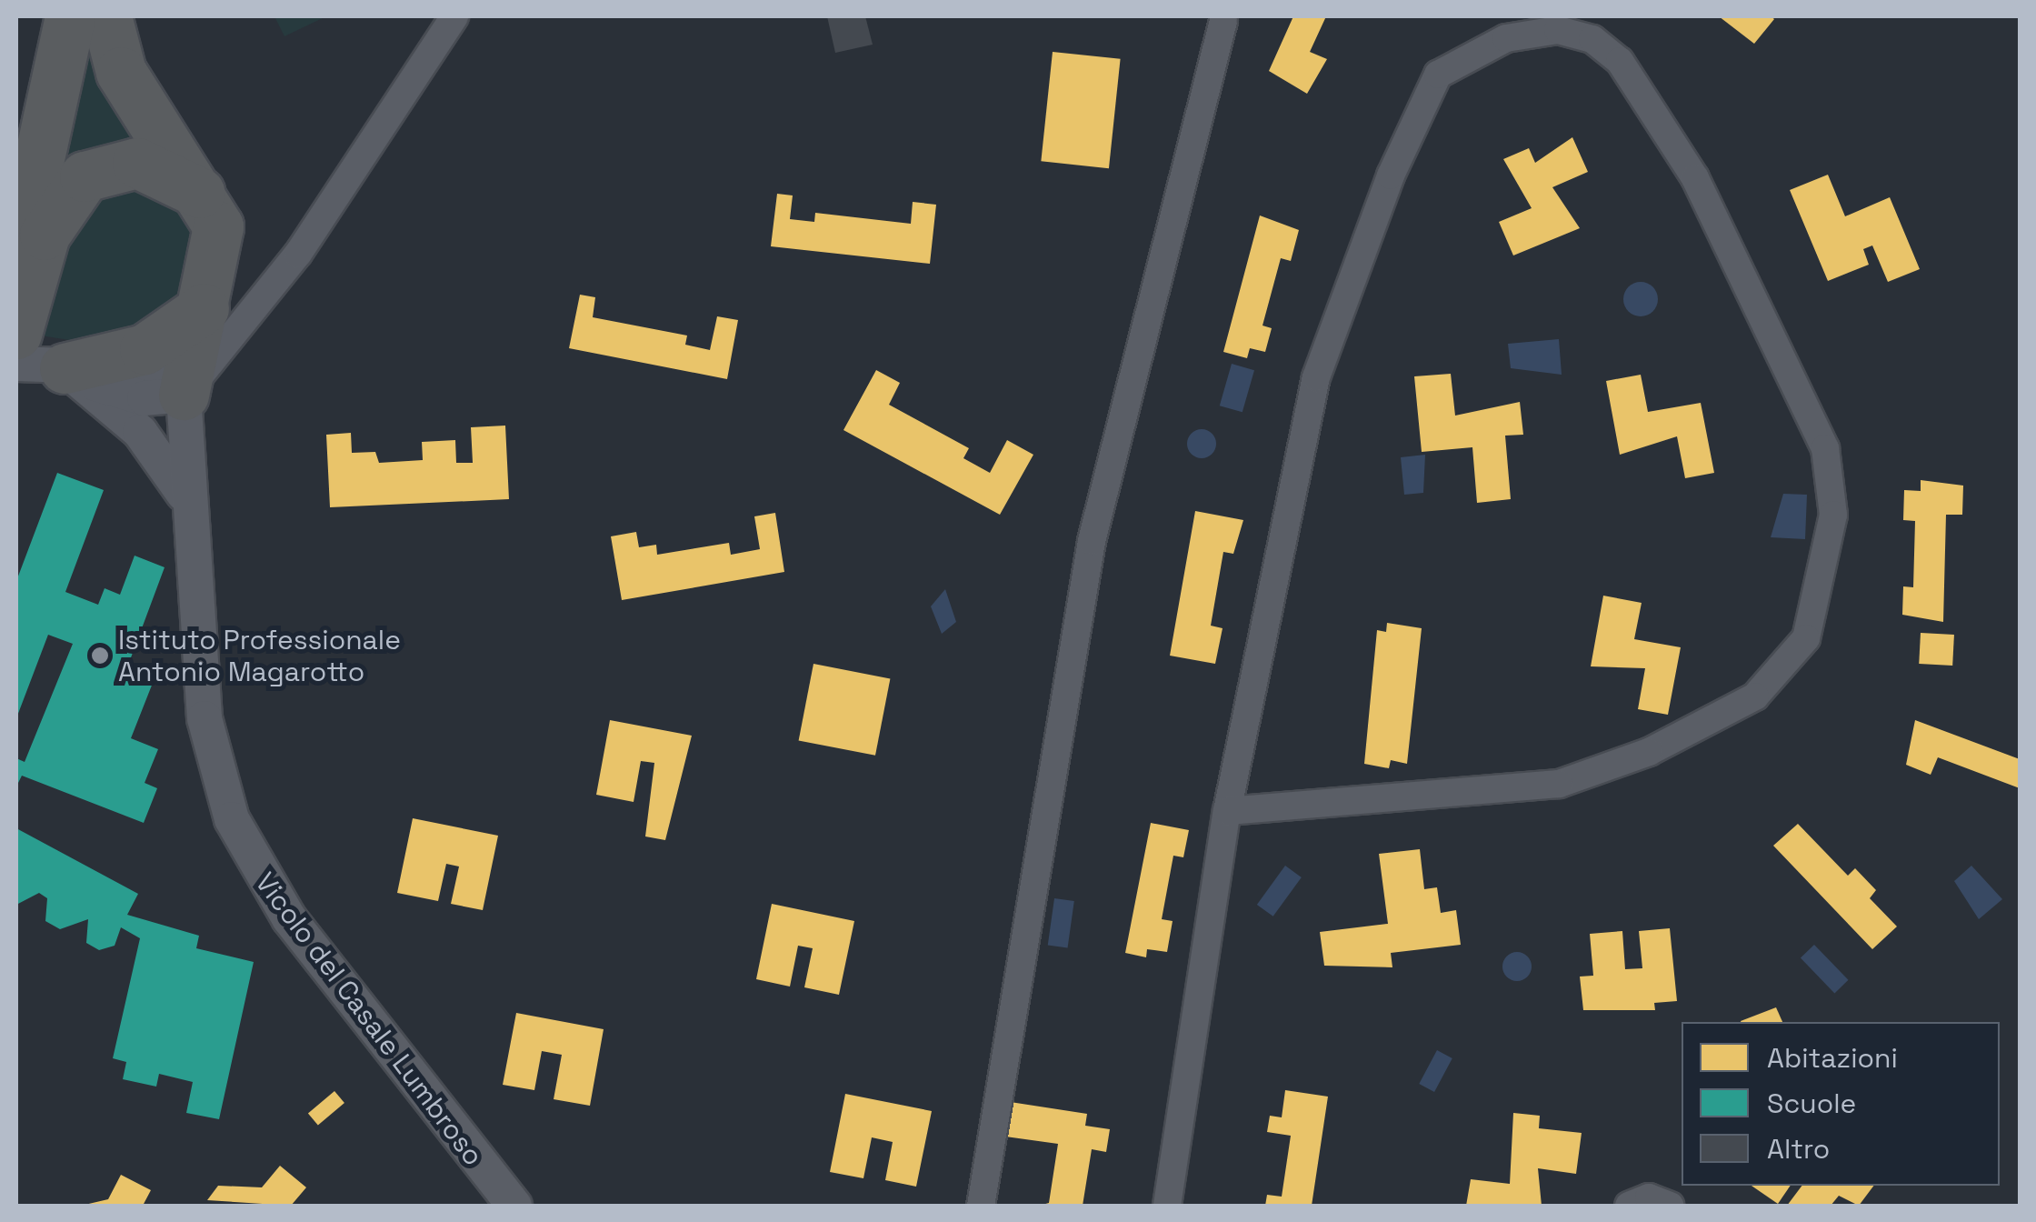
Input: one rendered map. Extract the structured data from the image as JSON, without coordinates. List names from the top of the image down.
{
  "streets": {
    "street": ["Vicolo del Casale Lumbroso"]
  },
  "places": ["Istituto Professionale Antonio Magarotto"],
  "legend": ["Abitazioni", "Scuole", "Altro"]
}
